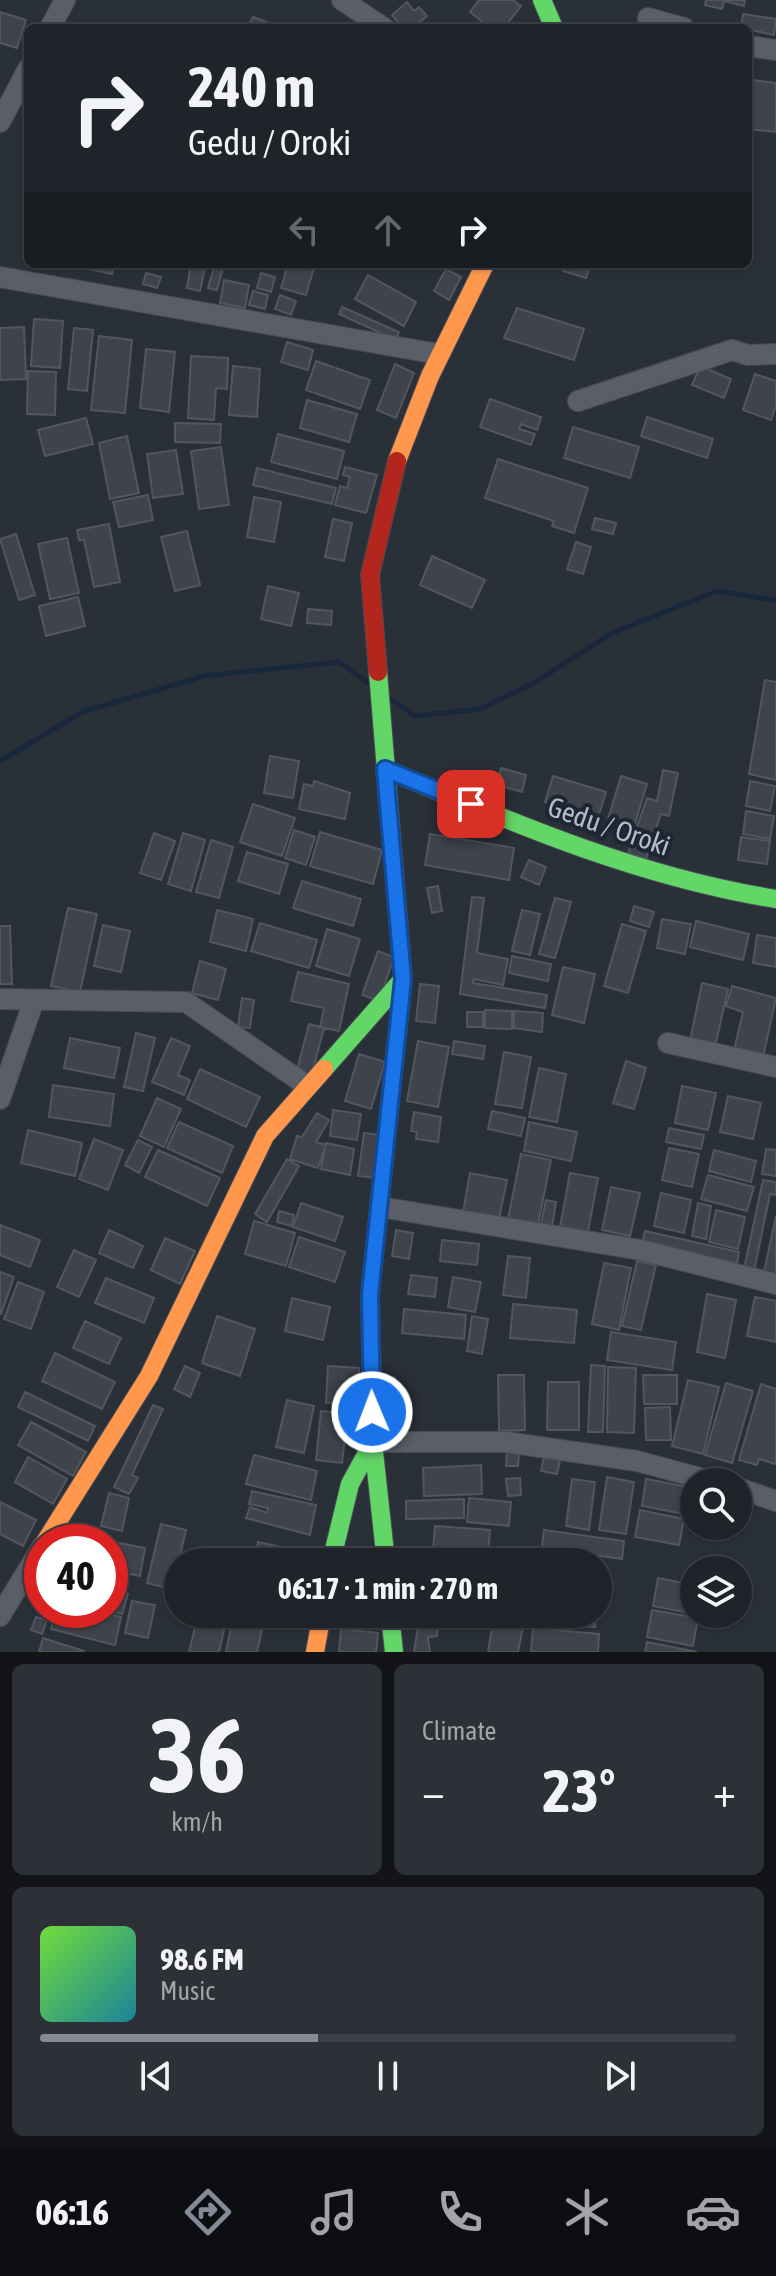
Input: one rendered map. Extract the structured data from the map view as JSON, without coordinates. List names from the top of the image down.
{
  "streets": {
    "street": ["Gedu / Oroki"]
  },
  "page": {
    "turn": ["240 m", "Gedu / Oroki"],
    "limit": "40",
    "trip": "06:17 · 1 min · 270 m",
    "tile": [
      ["36", "km/h"],
      "Climate"
    ],
    "heat": ["−", "23°", "+"],
    "song": ["98.6 FM", "Music"],
    "tabs": "06:16"
  }
}
